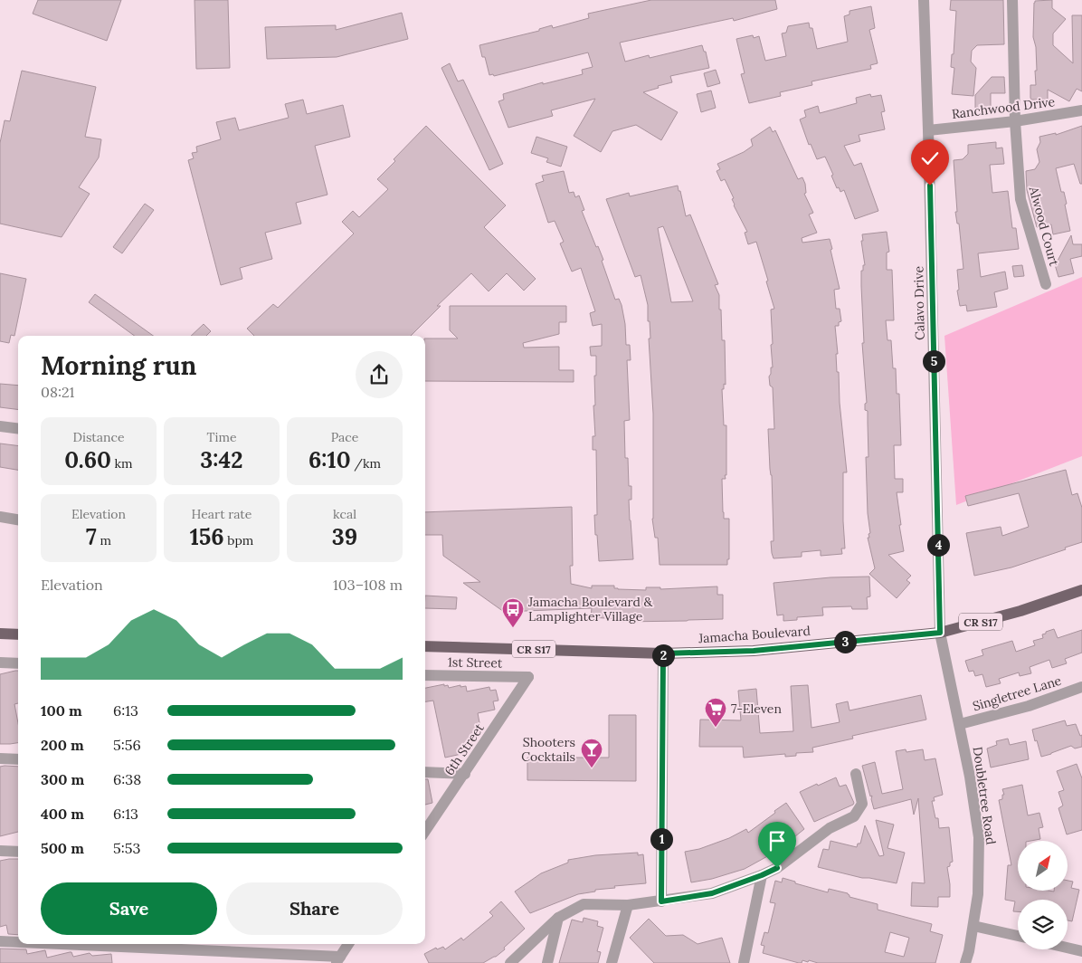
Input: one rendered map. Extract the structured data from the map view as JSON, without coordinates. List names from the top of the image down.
{
  "streets": {
    "main road": ["CR S17", "Jamacha Boulevard"],
    "street": [
      "Ranchwood Drive",
      "Alwood Court",
      "Calavo Drive",
      "1st Street",
      "Singletree Lane",
      "6th Street",
      "Doubletree Road"
    ]
  },
  "crossings": [
    ["Ranchwood Drive", "Alwood Court"],
    ["Ranchwood Drive", "Calavo Drive"],
    ["Calavo Drive", "Jamacha Boulevard"],
    ["Calavo Drive", "Doubletree Road"],
    ["Jamacha Boulevard", "Doubletree Road"],
    ["1st Street", "6th Street"],
    ["Singletree Lane", "Doubletree Road"]
  ],
  "places": {
    "bus stop": ["Jamacha Boulevard & Lamplighter Village"],
    "supermarket": ["7-Eleven"],
    "bar": ["Shooters Cocktails"]
  },
  "north": "top right",
  "page": {
    "heading": ["Morning run", "08:21"],
    "pins": [
      "5",
      "4",
      "3",
      "2",
      "1"
    ],
    "stats": [
      ["Distance", "0.60 km"],
      ["Time", "3:42"],
      ["Pace", "6:10 /km"],
      ["Elevation", "7 m"],
      ["Heart rate", "156 bpm"],
      ["kcal", "39"]
    ],
    "chart": ["Elevation", "103–108 m"],
    "list": [
      {
        "name": "100 m",
        "note": "6:13"
      },
      {
        "name": "200 m",
        "note": "5:56"
      },
      {
        "name": "300 m",
        "note": "6:38"
      },
      {
        "name": "400 m",
        "note": "6:13"
      },
      {
        "name": "500 m",
        "note": "5:53"
      }
    ],
    "buttons": ["Save", "Share"]
  }
}
